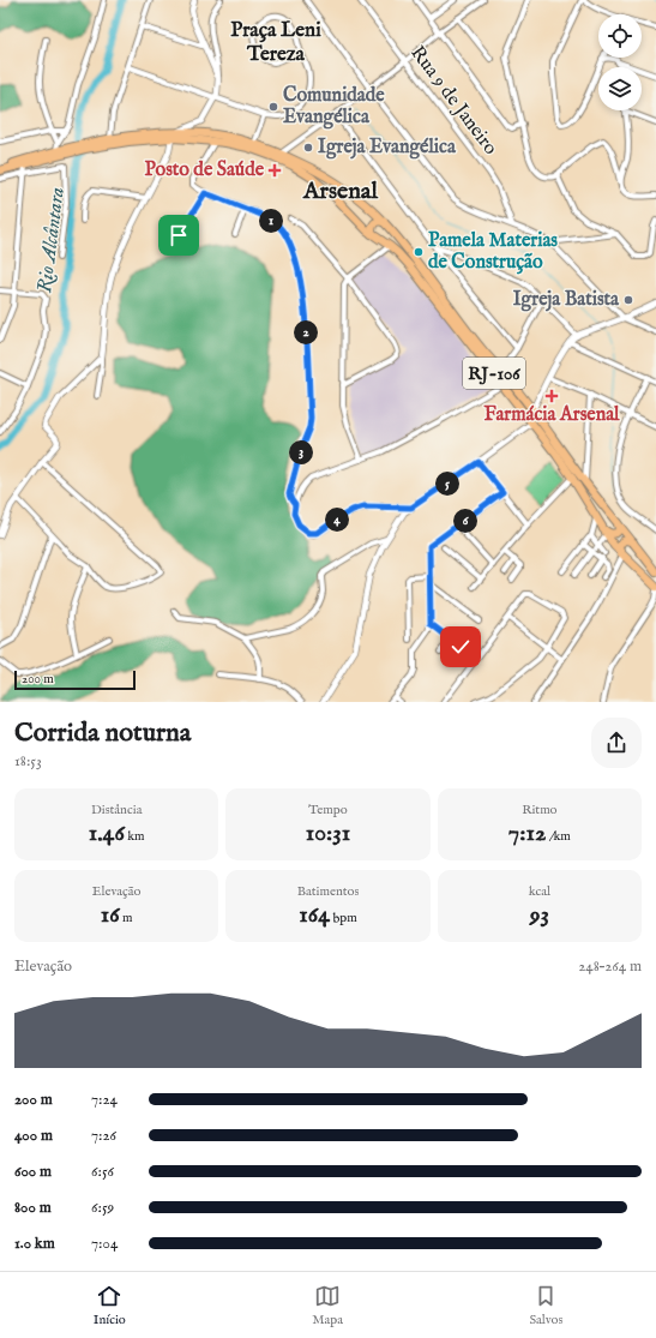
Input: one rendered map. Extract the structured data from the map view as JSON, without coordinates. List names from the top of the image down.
{
  "streets": {
    "highway": ["RJ-106"],
    "street": ["Rua 9 de Janeiro"]
  },
  "districts": ["Praça Leni Tereza", "Arsenal"],
  "water": ["Rio Alcântara"],
  "places": {
    "other": [
      "Comunidade Evangélica",
      "Igreja Evangélica",
      "Pamela Materias de Construção",
      "Igreja Batista"
    ],
    "health": ["Posto de Saúde", "Farmácia Arsenal"]
  },
  "scale_bar": "200 m",
  "page": {
    "pins": [
      "1",
      "2",
      "3",
      "5",
      "4",
      "6"
    ],
    "scale": "200 m",
    "heading": ["Corrida noturna", "18:53"],
    "stats": [
      ["Distância", "1.46 km"],
      ["Tempo", "10:31"],
      ["Ritmo", "7:12 /km"],
      ["Elevação", "16 m"],
      ["Batimentos", "164 bpm"],
      ["kcal", "93"]
    ],
    "chart": ["Elevação", "248–264 m"],
    "list": [
      {
        "name": "200 m",
        "note": "7:24"
      },
      {
        "name": "400 m",
        "note": "7:26"
      },
      {
        "name": "600 m",
        "note": "6:56"
      },
      {
        "name": "800 m",
        "note": "6:59"
      },
      {
        "name": "1.0 km",
        "note": "7:04"
      }
    ],
    "tabs": ["Início", "Mapa", "Salvos"]
  }
}
